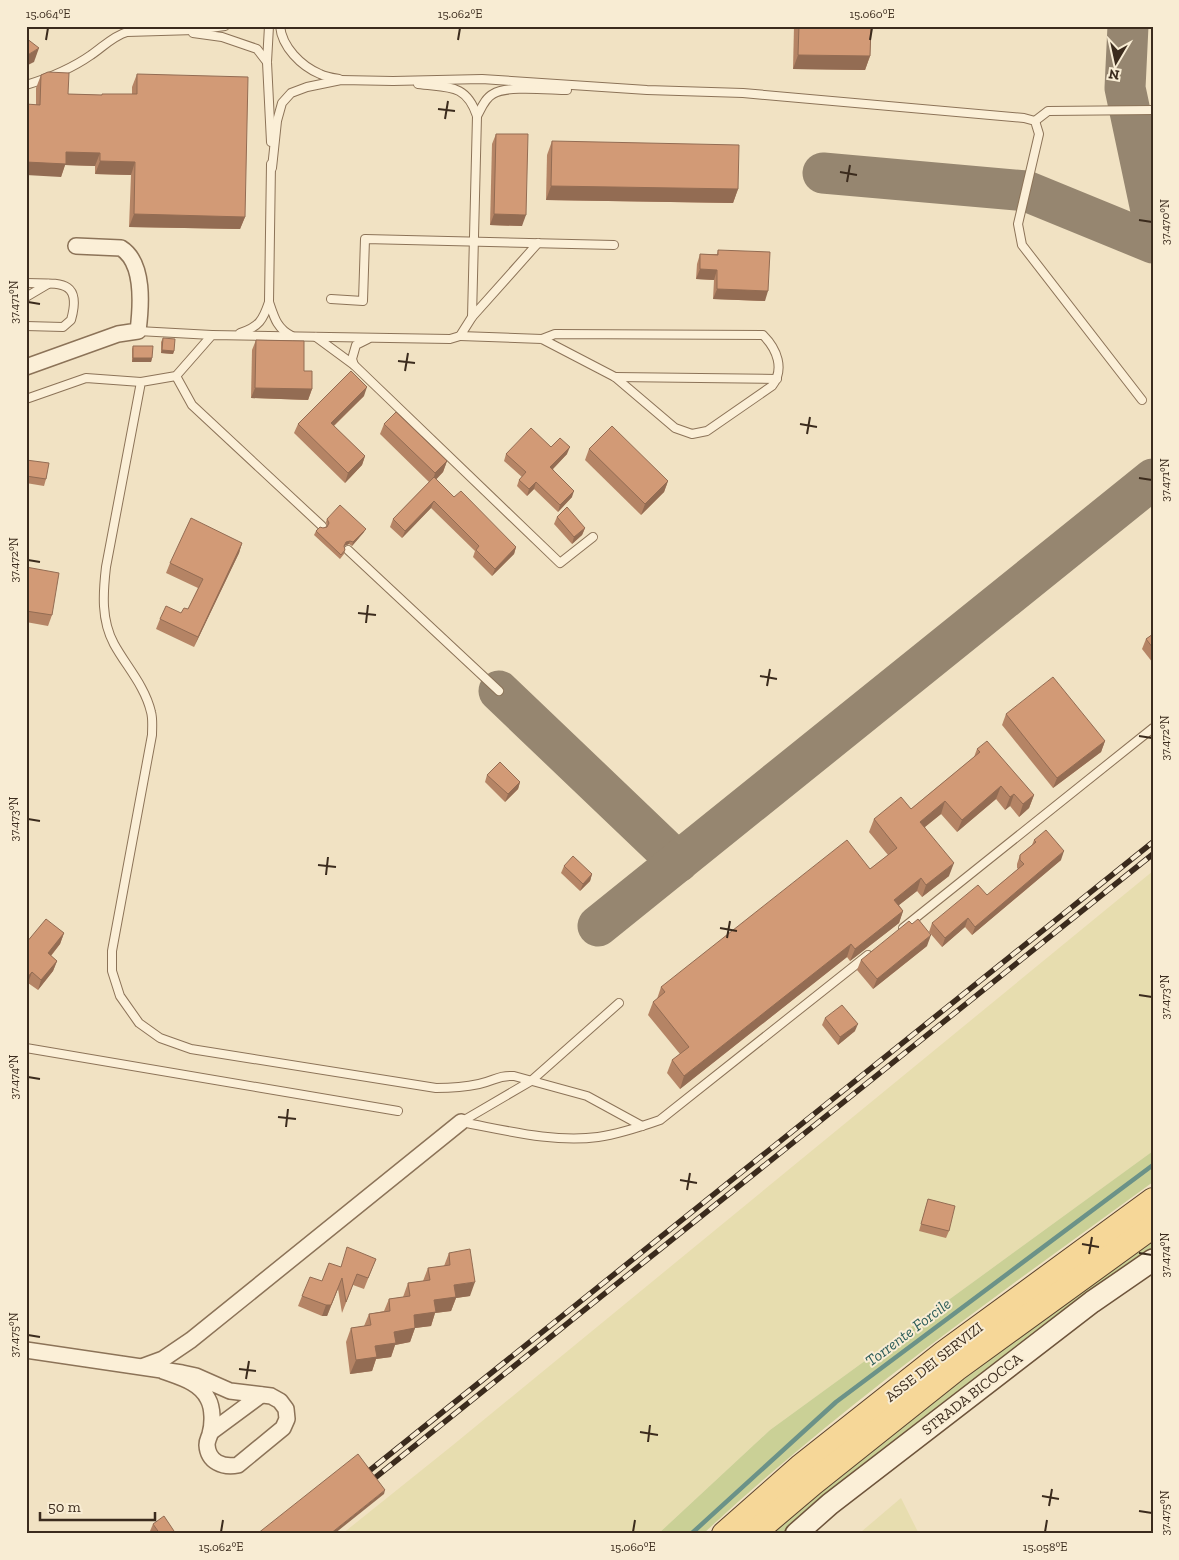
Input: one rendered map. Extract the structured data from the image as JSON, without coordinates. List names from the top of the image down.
{
  "streets": {
    "main road": ["ASSE DEI SERVIZI", "STRADA BICOCCA"]
  },
  "water": ["Torrente Forcile"],
  "scale_bar": "50 m",
  "north": "bottom",
  "coordinates": [
    "15.064°E",
    "15.062°E",
    "15.060°E",
    "37.470°N",
    "37.471°N",
    "37.472°N",
    "37.473°N",
    "37.474°N",
    "37.475°N",
    "15.058°E"
  ]
}
